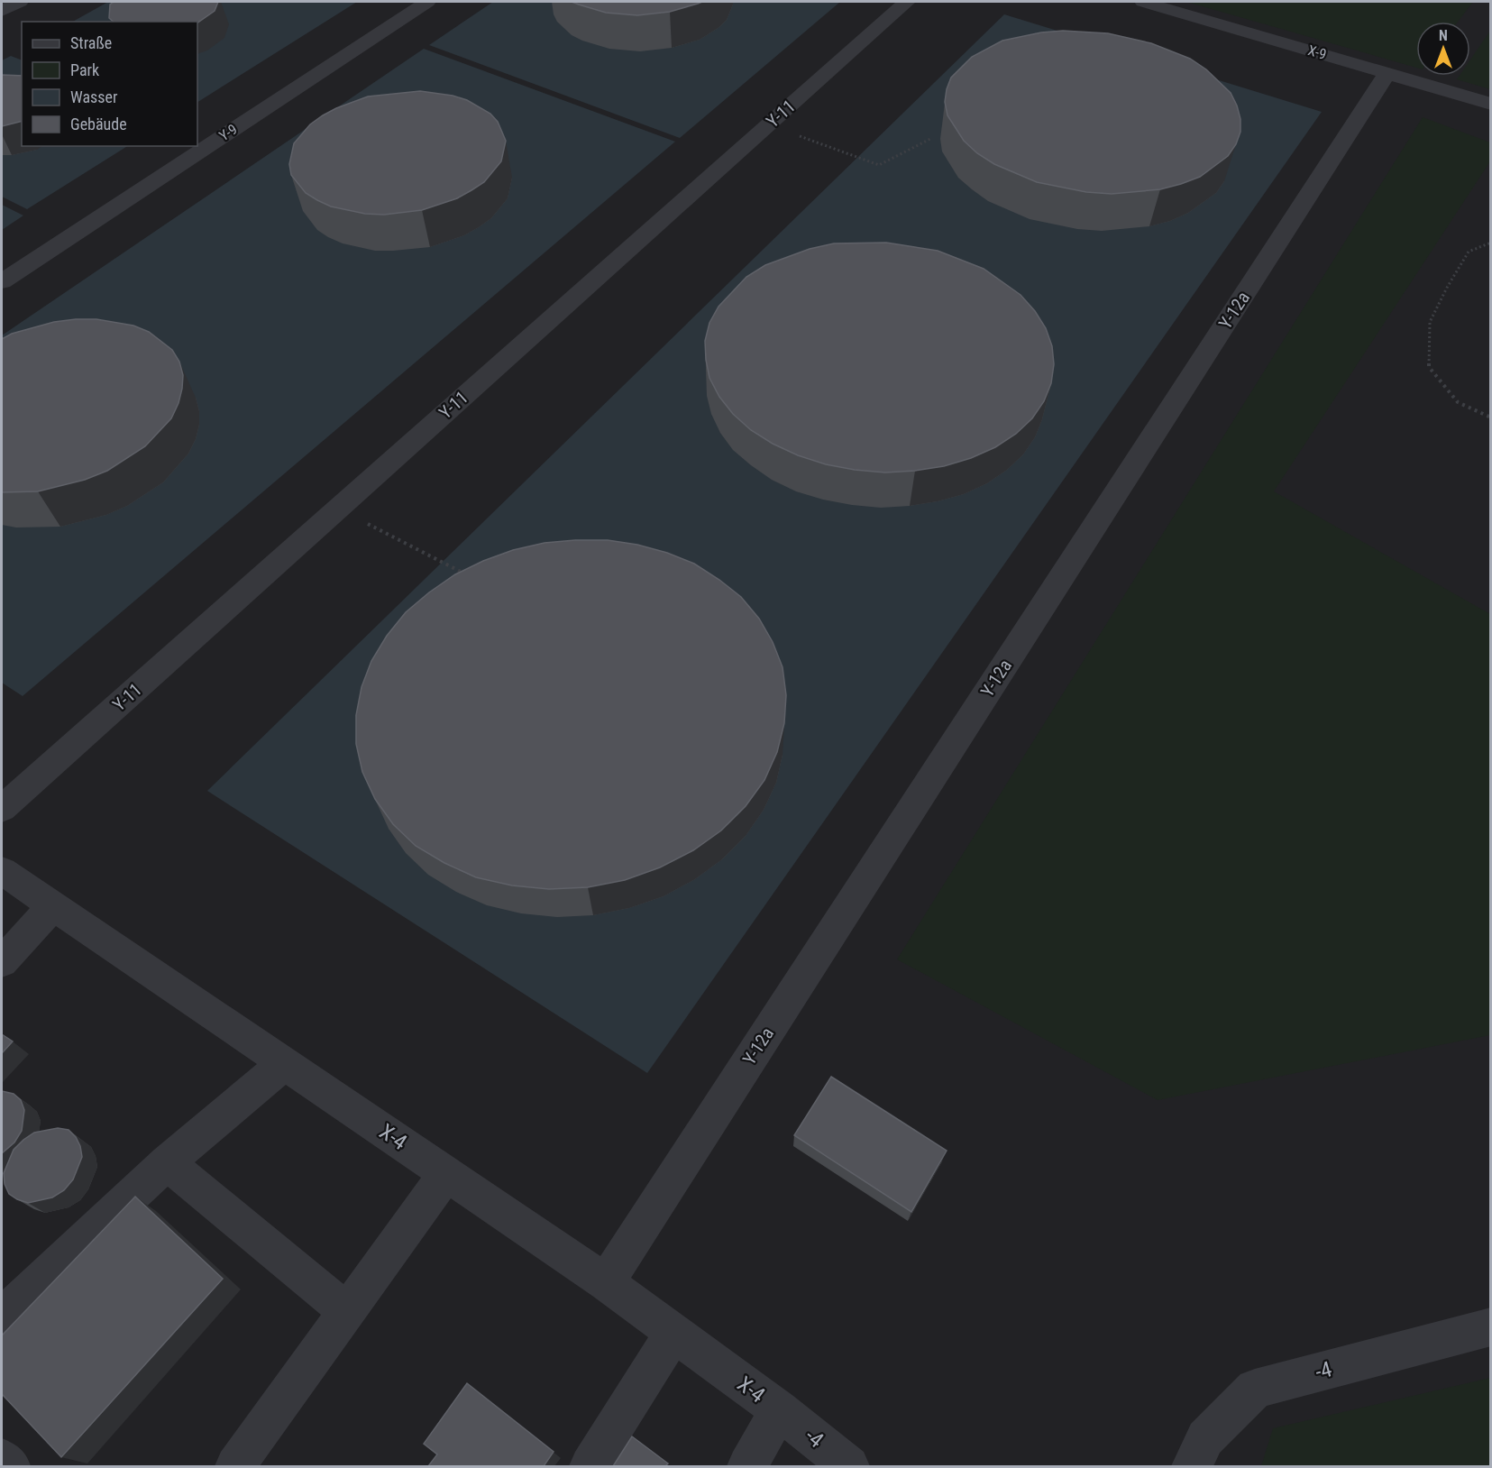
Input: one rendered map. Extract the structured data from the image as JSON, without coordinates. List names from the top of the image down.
{
  "streets": {
    "street": [
      "X-9",
      "Y-11",
      "Y-9",
      "Y-12a",
      "X-4",
      "-4"
    ]
  },
  "crossings": [
    ["X-9", "Y-12a"],
    ["Y-12a", "X-4"],
    ["X-4", "-4"]
  ],
  "legend": [
    "Straße",
    "Park",
    "Wasser",
    "Gebäude"
  ],
  "north": "top"
}
